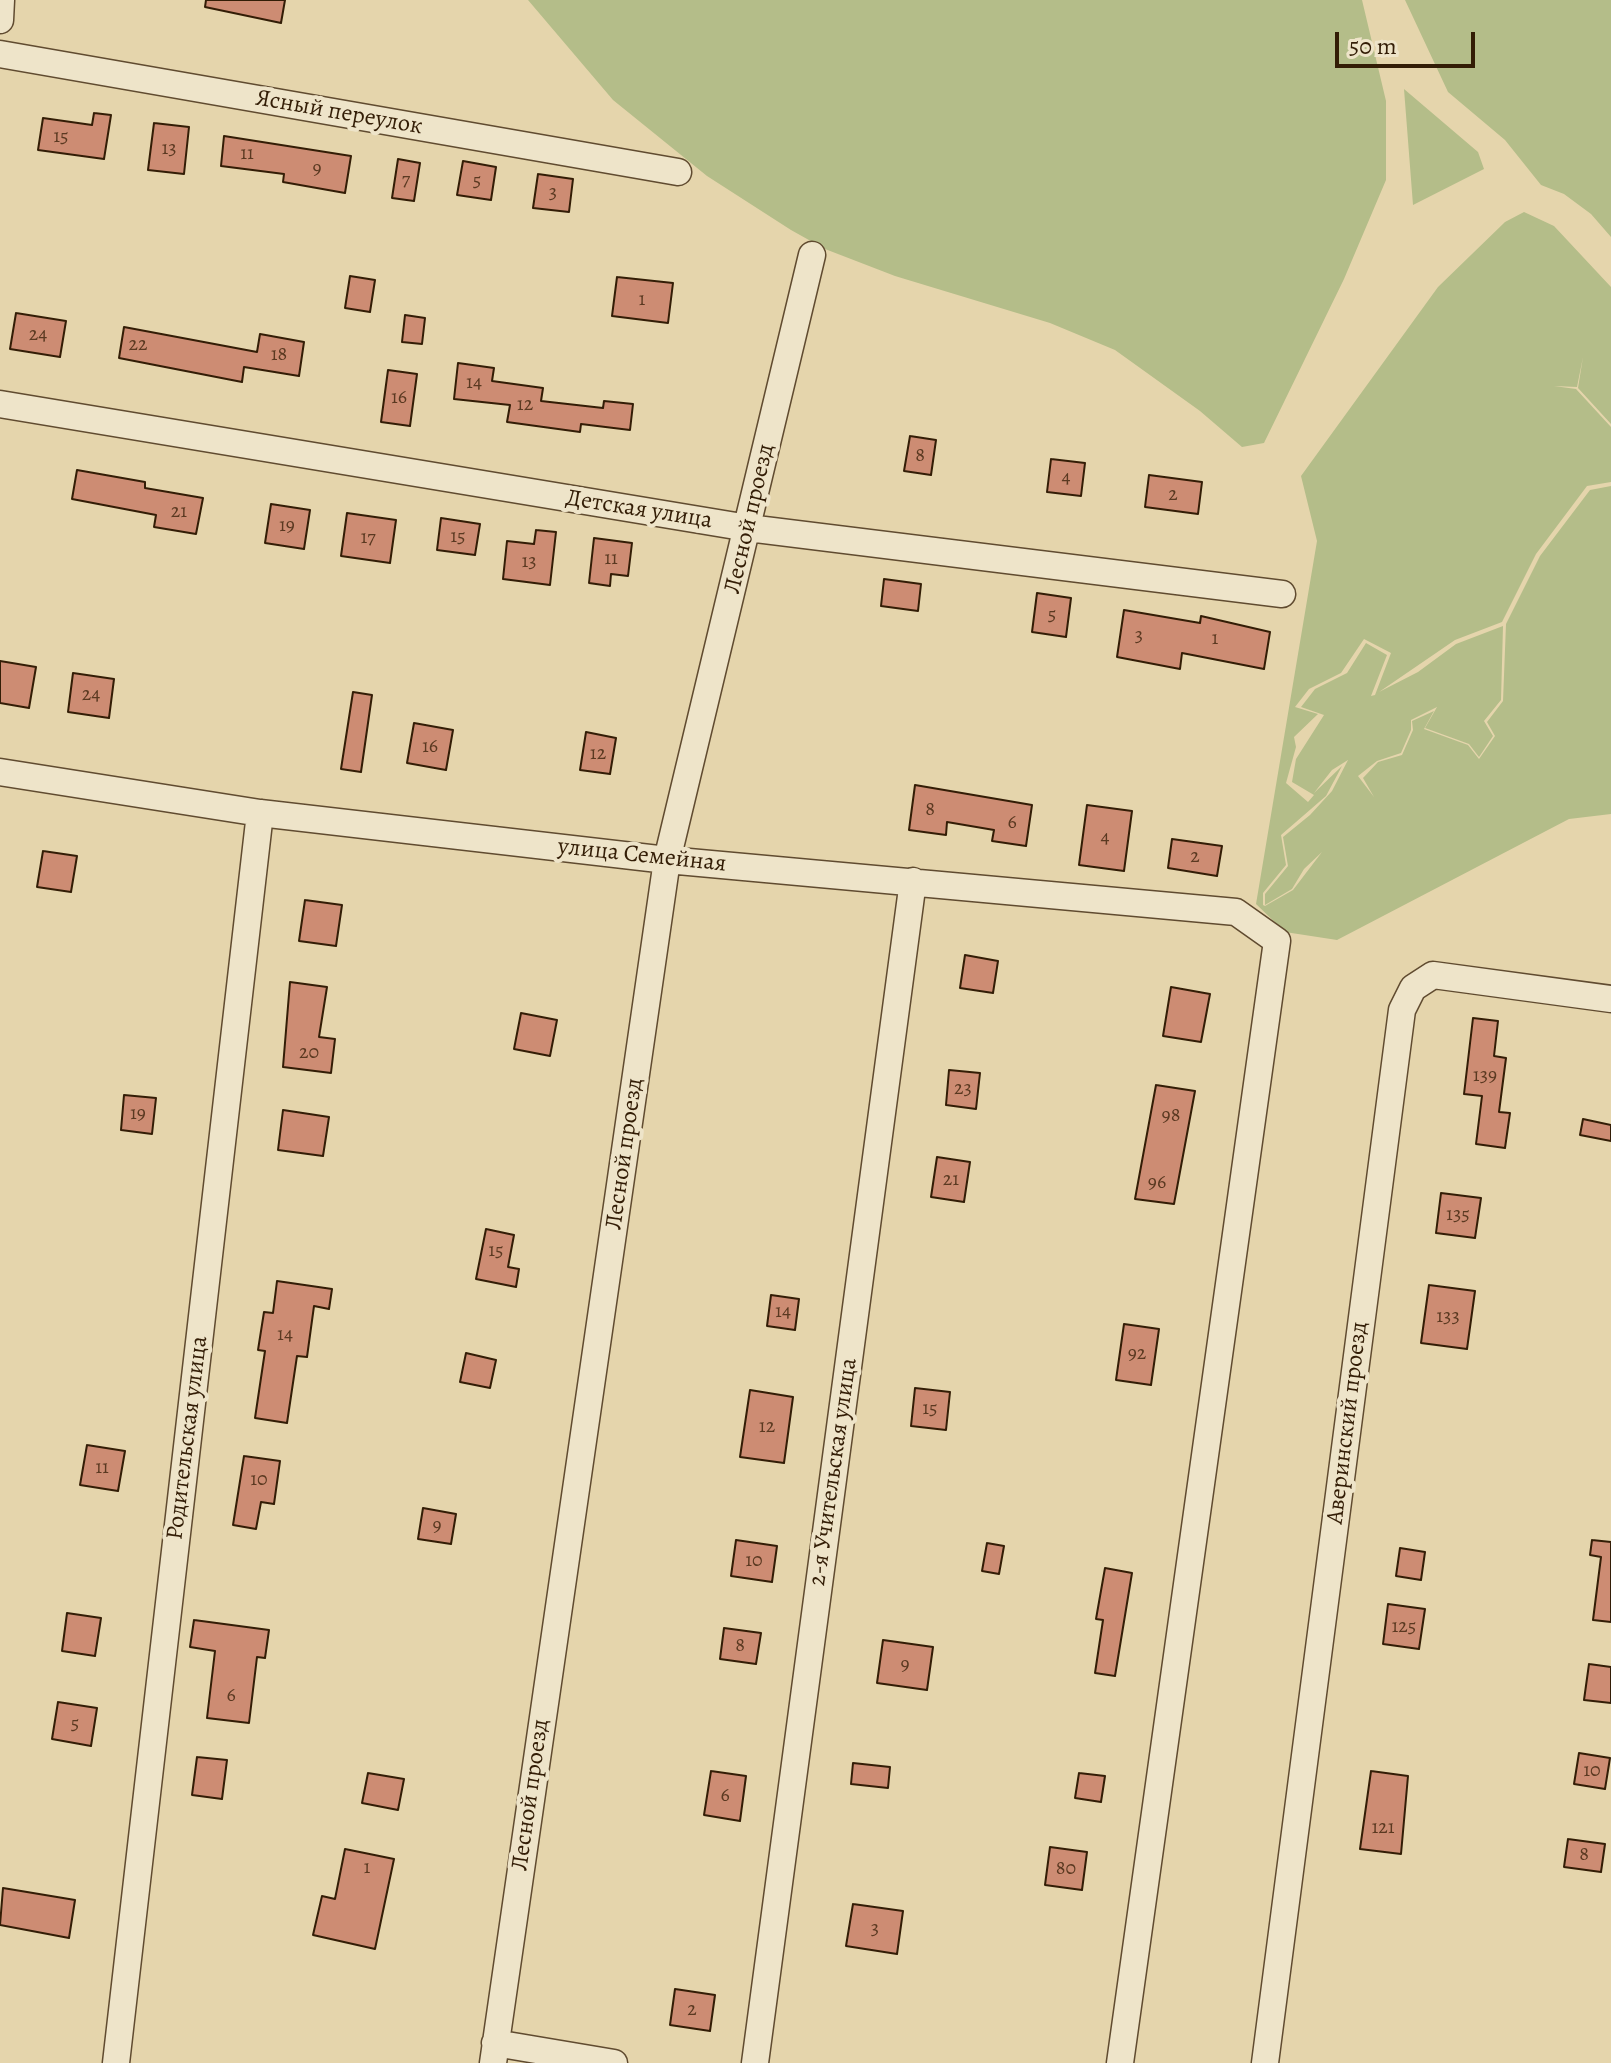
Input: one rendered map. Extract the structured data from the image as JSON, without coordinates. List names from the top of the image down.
{
  "streets": {
    "street": [
      "Ясный переулок",
      "Детская улица",
      "Лесной проезд",
      "улица Семейная",
      "Аверинский проезд",
      "Родительская улица",
      "2-я Учительская улица"
    ]
  },
  "crossings": [
    ["Детская улица", "Лесной проезд"],
    ["Лесной проезд", "улица Семейная"],
    ["улица Семейная", "Родительская улица"],
    ["улица Семейная", "2-я Учительская улица"]
  ],
  "house_numbers": [
    "15",
    "13",
    "11",
    "9",
    "7",
    "5",
    "3",
    "1",
    "24",
    "22",
    "18",
    "14",
    "16",
    "12",
    "8",
    "4",
    "2",
    "21",
    "19",
    "15",
    "17",
    "11",
    "13",
    "5",
    "3",
    "1",
    "24",
    "16",
    "12",
    "8",
    "6",
    "4",
    "2",
    "20",
    "139",
    "23",
    "19",
    "98",
    "21",
    "96",
    "135",
    "15",
    "14",
    "133",
    "14",
    "92",
    "15",
    "12",
    "11",
    "10",
    "9",
    "10",
    "125",
    "8",
    "9",
    "6",
    "5",
    "10",
    "6",
    "121",
    "8",
    "1",
    "80",
    "3",
    "2"
  ],
  "scale_bar": "50 m"
}
